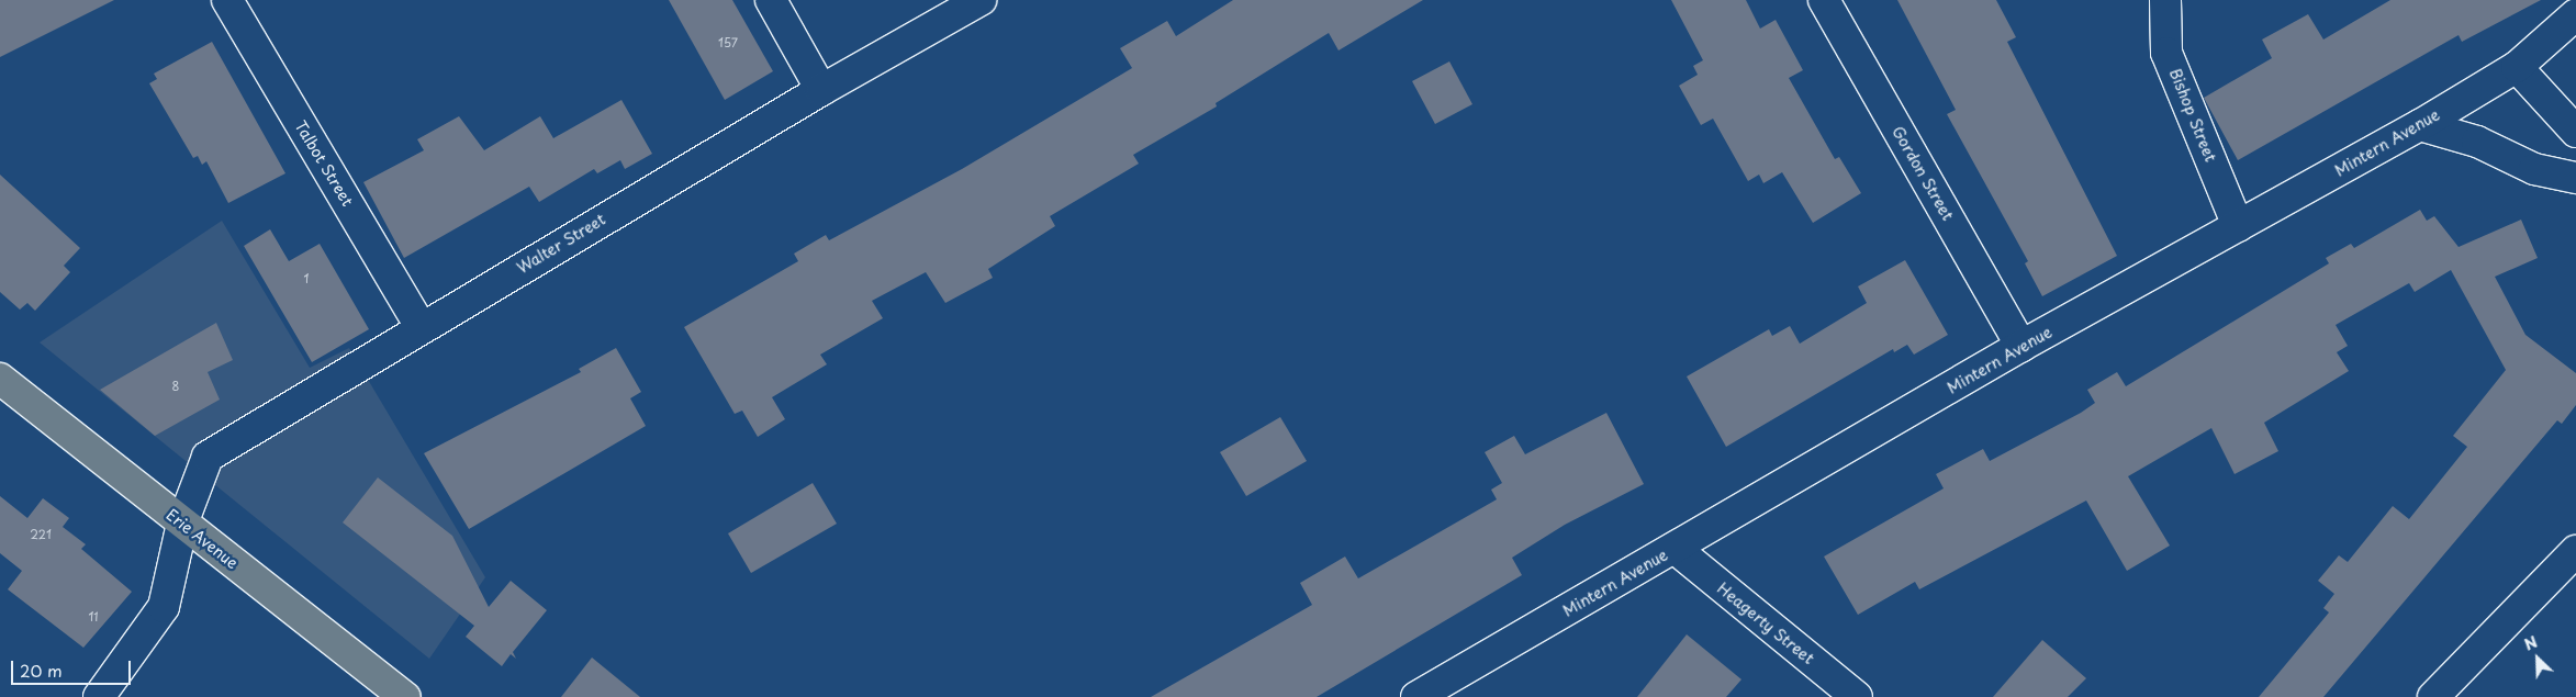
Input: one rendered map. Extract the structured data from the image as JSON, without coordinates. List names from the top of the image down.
{
  "streets": {
    "main road": ["Erie Avenue"],
    "street": [
      "Bishop Street",
      "Mintern Avenue",
      "Talbot Street",
      "Gordon Street",
      "Walter Street",
      "Heagerty Street"
    ]
  },
  "crossings": [
    ["Bishop Street", "Mintern Avenue"],
    ["Mintern Avenue", "Gordon Street"],
    ["Mintern Avenue", "Heagerty Street"],
    ["Talbot Street", "Walter Street"],
    ["Walter Street", "Erie Avenue"]
  ],
  "house_numbers": [
    "157",
    "1",
    "8",
    "221",
    "11"
  ],
  "scale_bar": "20 m",
  "north": "top left"
}
